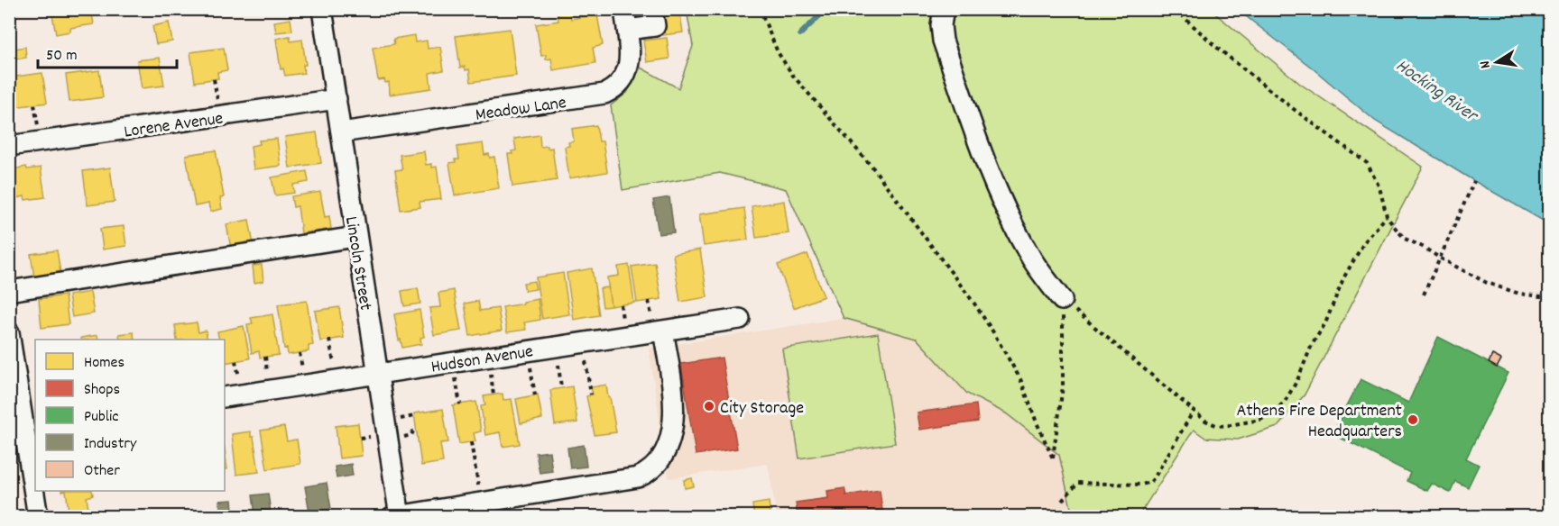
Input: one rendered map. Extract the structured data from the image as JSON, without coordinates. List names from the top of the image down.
{
  "streets": {
    "street": [
      "Meadow Lane",
      "Lorene Avenue",
      "Lincoln Street",
      "Hudson Avenue"
    ]
  },
  "crossings": [
    ["Meadow Lane", "Lincoln Street"],
    ["Lorene Avenue", "Lincoln Street"],
    ["Lincoln Street", "Hudson Avenue"]
  ],
  "water": ["Hocking River"],
  "places": ["City Storage", "Athens Fire Department Headquarters"],
  "legend": [
    "Homes",
    "Shops",
    "Public",
    "Industry",
    "Other"
  ],
  "scale_bar": "50 m",
  "north": "left"
}
